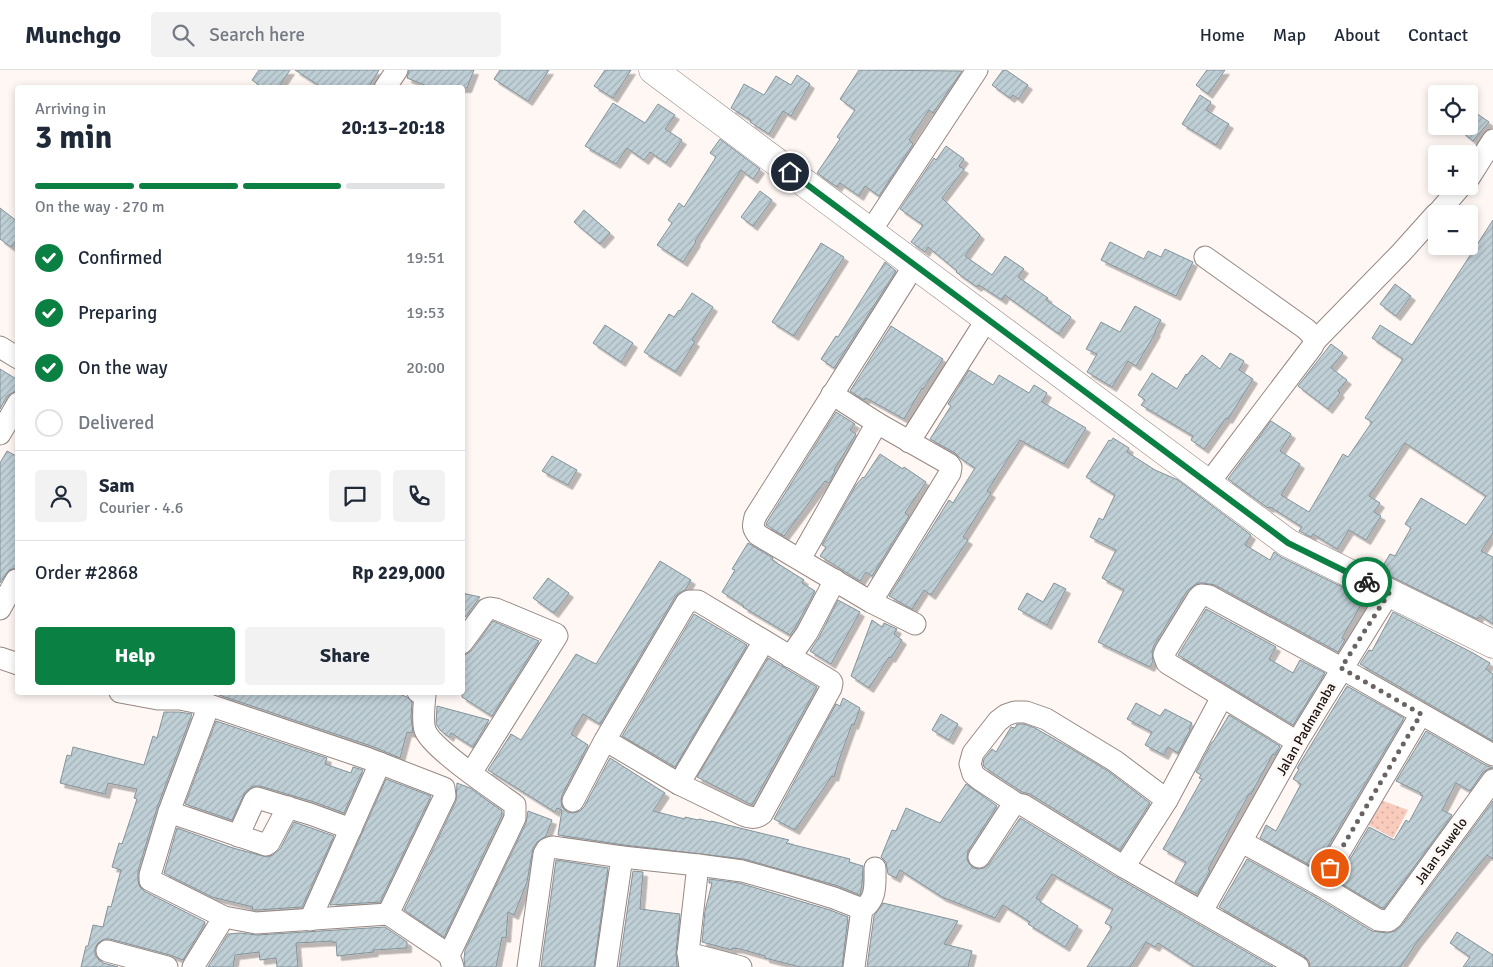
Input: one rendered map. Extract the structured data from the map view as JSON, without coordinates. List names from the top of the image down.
{
  "streets": {
    "street": ["Jalan Padmanaba", "Jalan Suwelo"]
  },
  "page": {
    "header": "Munchgo",
    "search": "Search here",
    "nav": [
      "Home",
      "Map",
      "About",
      "Contact"
    ],
    "map_buttons": ["+", "−"],
    "heading": ["3 min", "Arriving in", "20:13–20:18"],
    "panel": [
      "Sam",
      "Courier · 4.6",
      "Order #2868",
      "Rp 229,000"
    ],
    "bar": "On the way · 270 m",
    "list": [
      ["Confirmed", "19:51"],
      ["Preparing", "19:53"],
      ["On the way", "20:00"],
      "Delivered"
    ],
    "buttons": ["Help", "Share"]
  }
}
